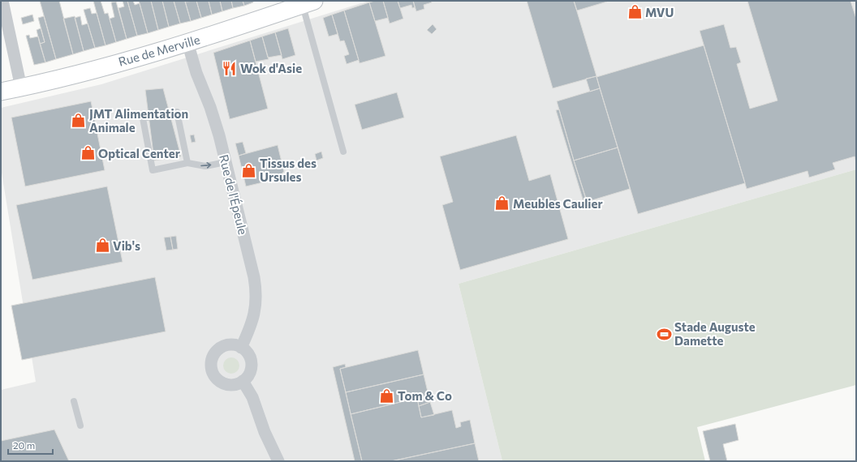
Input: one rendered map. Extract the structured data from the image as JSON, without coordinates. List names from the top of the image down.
{
  "streets": {
    "street": ["Rue de Merville", "Rue de l'Épeule"]
  },
  "crossings": [
    ["Rue de Merville", "Rue de l'Épeule"]
  ],
  "places": {
    "shop": [
      "MVU",
      "JMT Alimentation Animale",
      "Optical Center",
      "Tissus des Ursules",
      "Meubles Caulier",
      "Vib's",
      "Tom & Co"
    ],
    "restaurant": ["Wok d'Asie"],
    "sports": ["Stade Auguste Damette"]
  },
  "scale_bar": "20 m"
}
